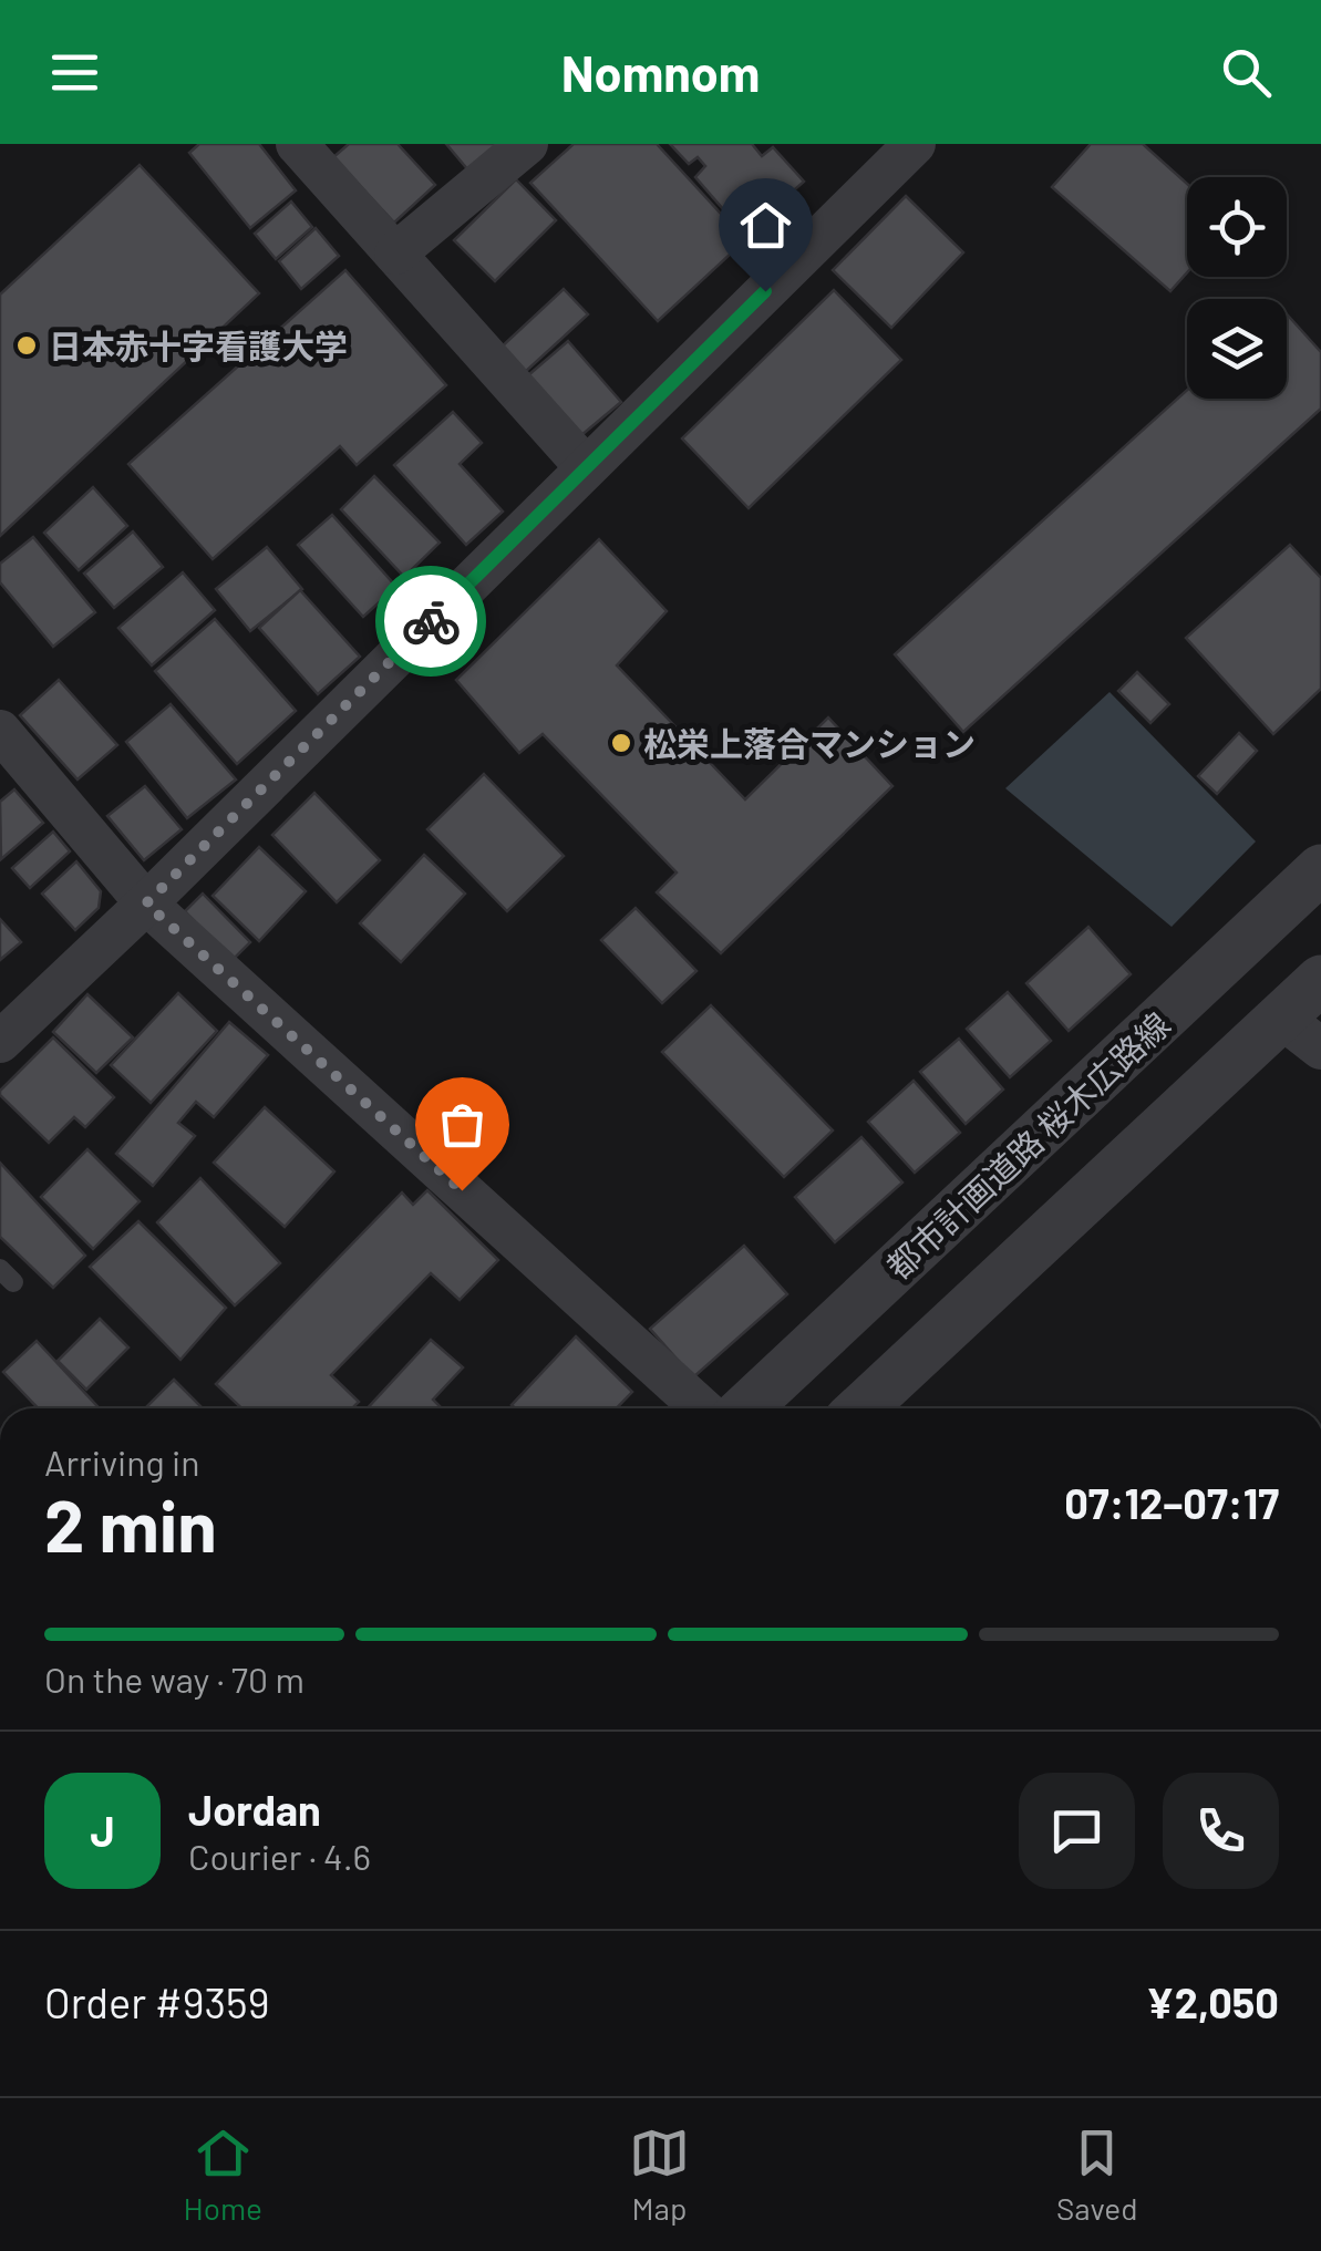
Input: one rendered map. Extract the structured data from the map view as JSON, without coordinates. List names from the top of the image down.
{
  "streets": {
    "street": ["都市計画道路 桜木広路線"]
  },
  "places": ["日本赤十字看護大学", "松栄上落合マンション"],
  "page": {
    "header": "Nomnom",
    "heading": ["2 min", "Arriving in", "07:12–07:17"],
    "panel": [
      "Jordan",
      "Courier · 4.6",
      "Order #9359",
      "¥2,050"
    ],
    "bar": "On the way · 70 m",
    "round": "J",
    "tabs": ["Home", "Map", "Saved"]
  }
}
